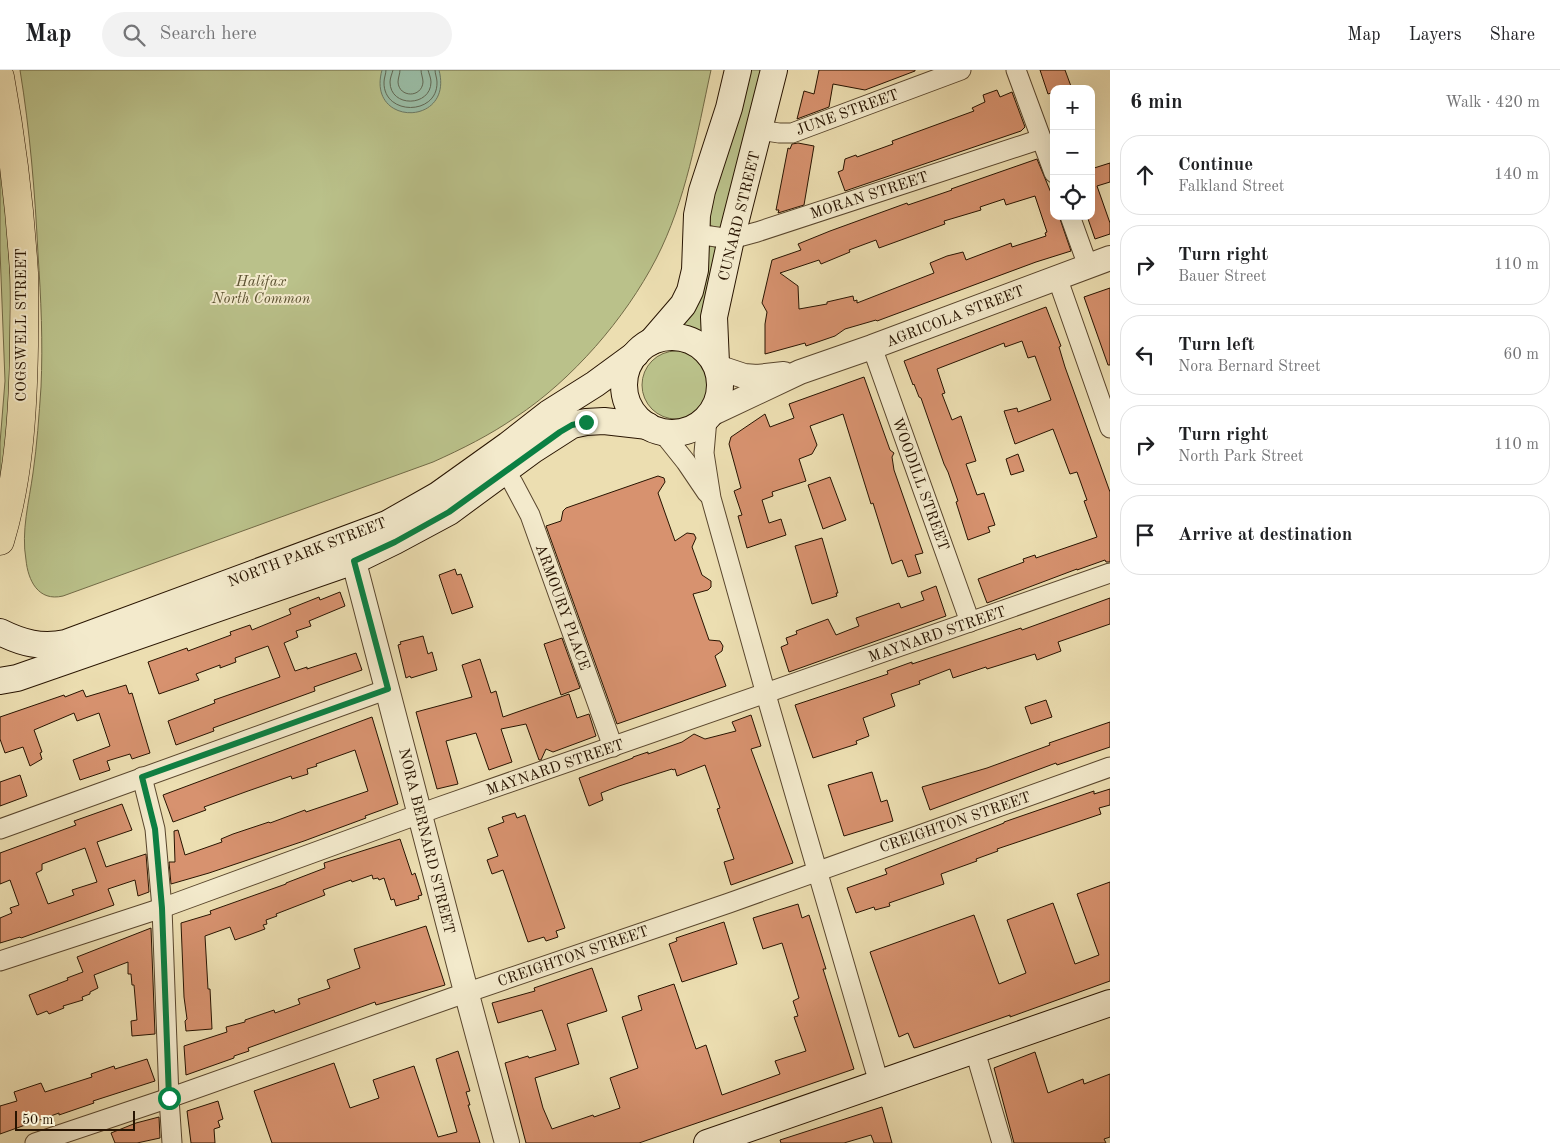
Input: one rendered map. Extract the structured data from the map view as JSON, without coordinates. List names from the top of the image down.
{
  "streets": {
    "main road": ["CUNARD STREET", "COGSWELL STREET", "NORTH PARK STREET"],
    "street": [
      "JUNE STREET",
      "MORAN STREET",
      "AGRICOLA STREET",
      "WOODILL STREET",
      "ARMOURY PLACE",
      "MAYNARD STREET",
      "CREIGHTON STREET",
      "NORA BERNARD STREET"
    ]
  },
  "crossings": [
    ["JUNE STREET", "CUNARD STREET"],
    ["MORAN STREET", "CUNARD STREET"],
    ["CUNARD STREET", "AGRICOLA STREET"],
    ["CUNARD STREET", "NORTH PARK STREET"],
    ["AGRICOLA STREET", "WOODILL STREET"],
    ["AGRICOLA STREET", "NORTH PARK STREET"],
    ["WOODILL STREET", "MAYNARD STREET"],
    ["NORTH PARK STREET", "ARMOURY PLACE"],
    ["NORTH PARK STREET", "NORA BERNARD STREET"],
    ["ARMOURY PLACE", "MAYNARD STREET"],
    ["MAYNARD STREET", "NORA BERNARD STREET"],
    ["CREIGHTON STREET", "NORA BERNARD STREET"]
  ],
  "parks": ["Halifax North Common"],
  "scale_bar": "50 m",
  "page": {
    "header": "Map",
    "search": "Search here",
    "nav": ["Map", "Layers", "Share"],
    "heading": ["6 min", "Walk · 420 m"],
    "map_buttons": ["+", "−"],
    "list": [
      ["Continue", "Falkland Street", "140 m"],
      ["Turn right", "Bauer Street", "110 m"],
      ["Turn left", "Nora Bernard Street", "60 m"],
      ["Turn right", "North Park Street", "110 m"],
      "Arrive at destination"
    ],
    "scale": "50 m"
  }
}
